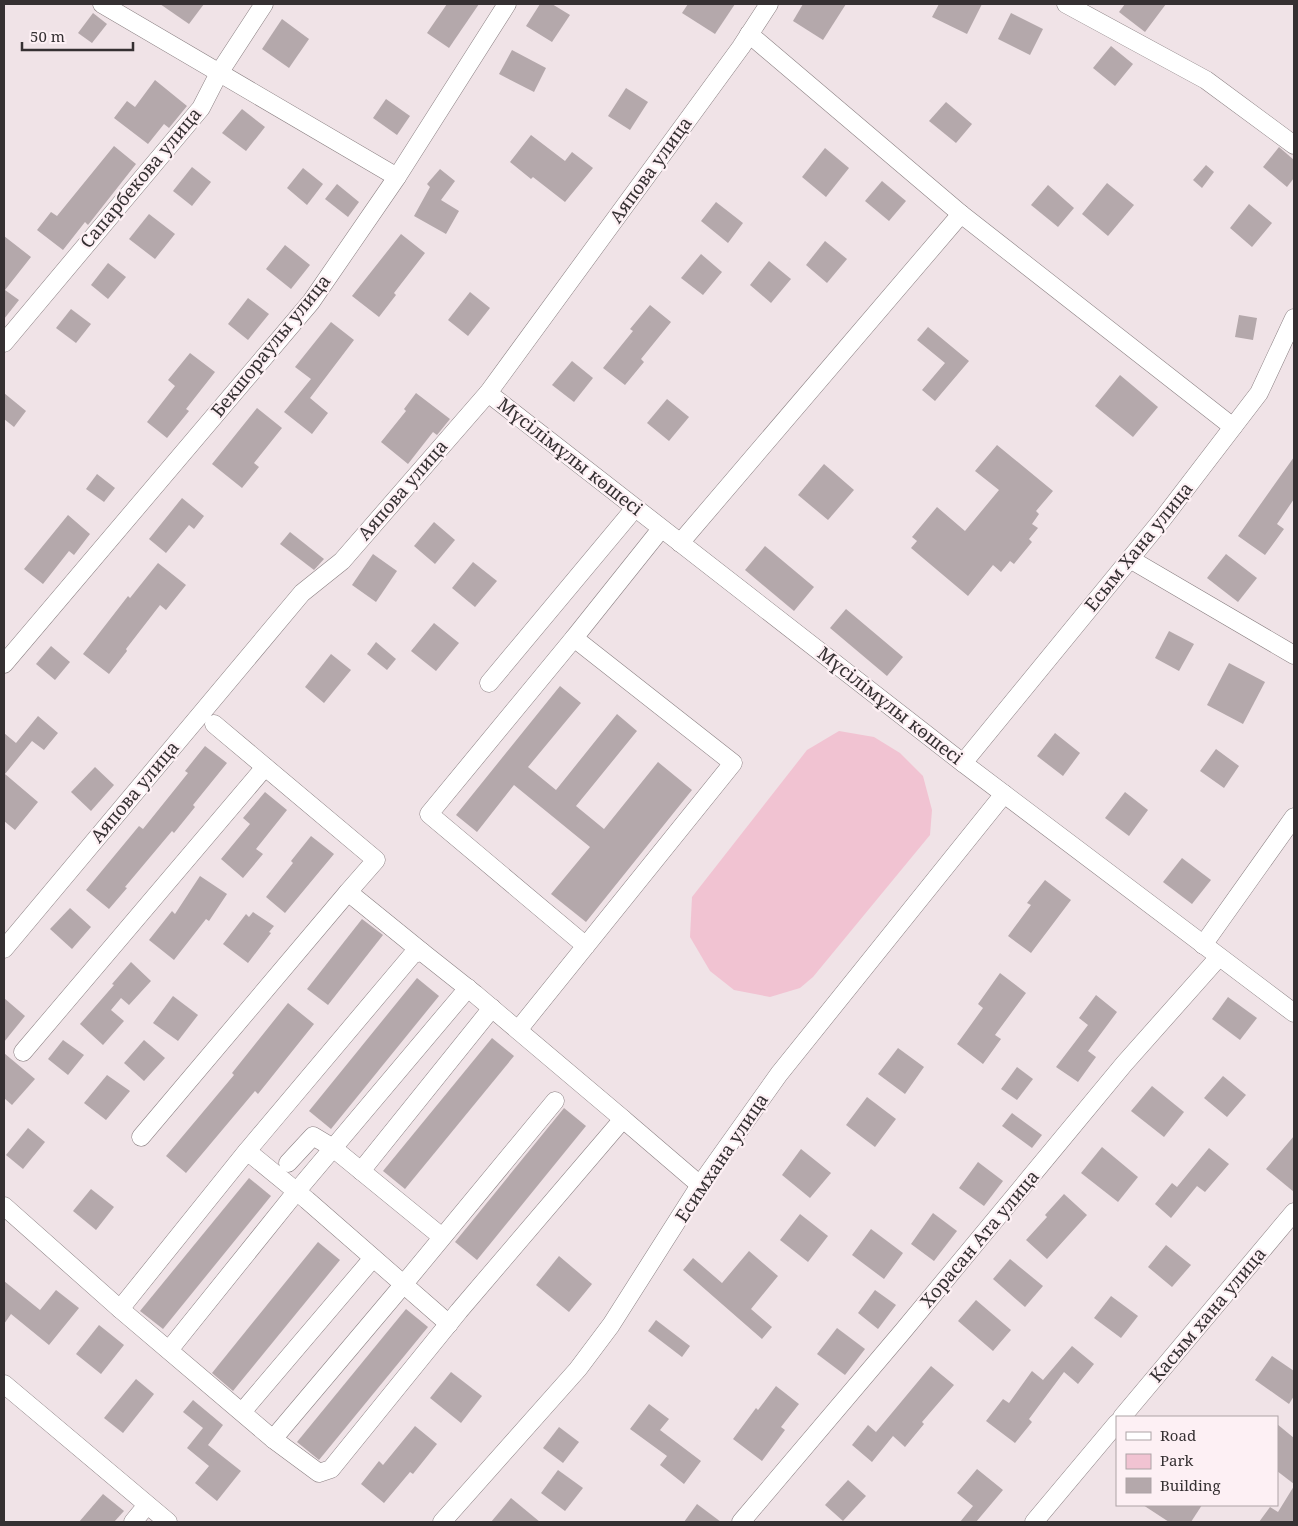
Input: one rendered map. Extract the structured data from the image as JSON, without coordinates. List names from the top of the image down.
{
  "streets": {
    "street": [
      "Аяпова улица",
      "Сапарбекова улица",
      "Бекшораулы улица",
      "Мүсілімұлы көшесі",
      "Есым Хана улица",
      "Есимхана улица",
      "Хорасан Ата улица",
      "Касым хана улица"
    ]
  },
  "crossings": [
    ["Аяпова улица", "Мүсілімұлы көшесі"],
    ["Мүсілімұлы көшесі", "Есым Хана улица"],
    ["Мүсілімұлы көшесі", "Есимхана улица"],
    ["Мүсілімұлы көшесі", "Хорасан Ата улица"]
  ],
  "legend": ["Road", "Park", "Building"],
  "scale_bar": "50 m"
}
